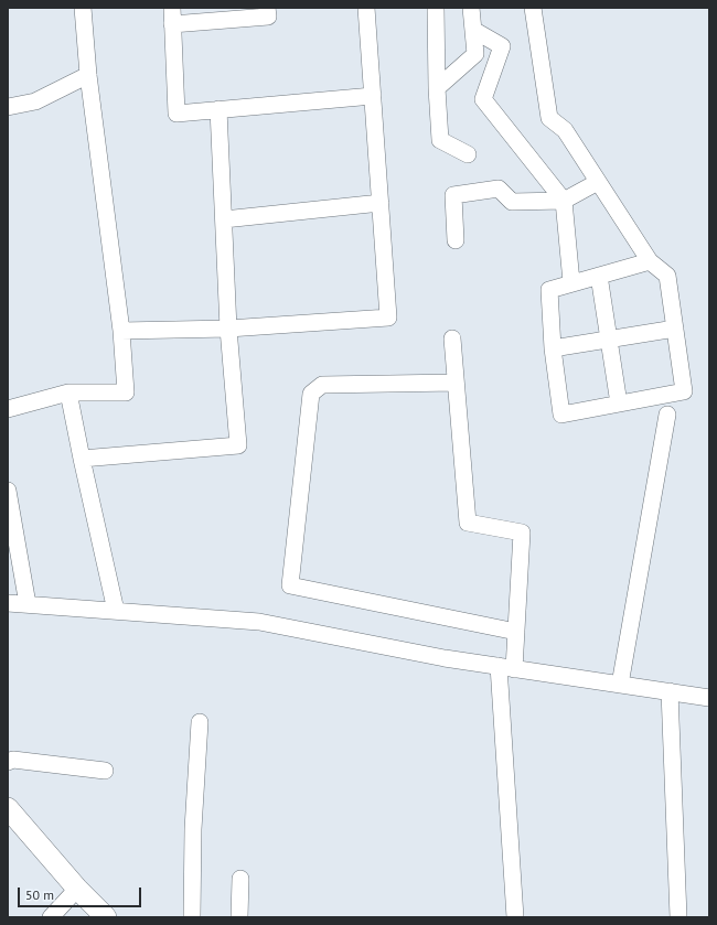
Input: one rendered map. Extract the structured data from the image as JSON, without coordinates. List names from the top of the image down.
{
  "scale_bar": "50 m"
}
